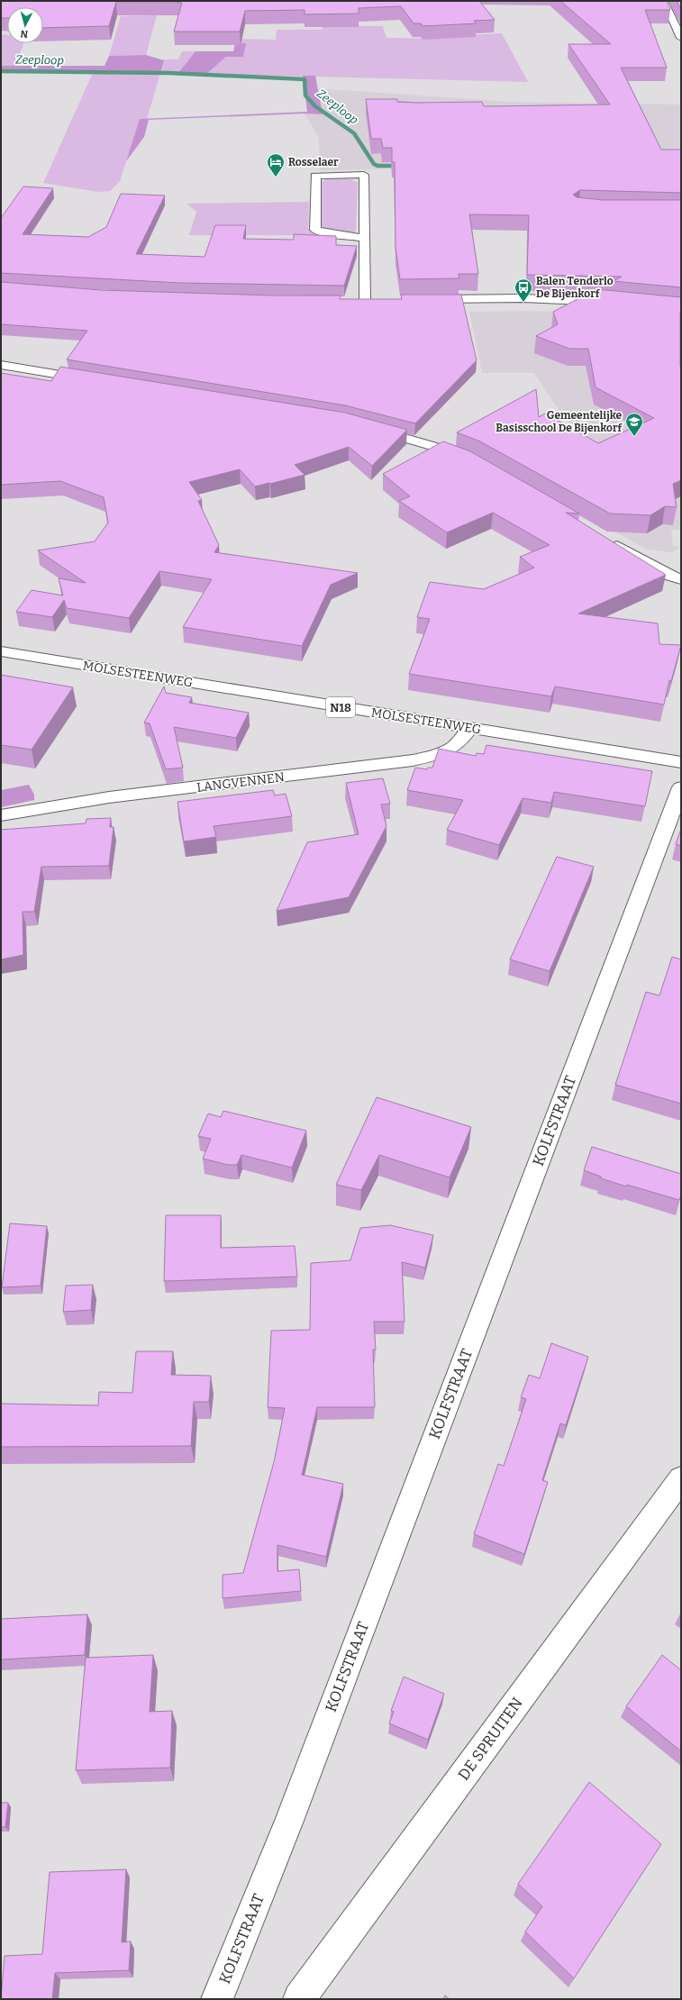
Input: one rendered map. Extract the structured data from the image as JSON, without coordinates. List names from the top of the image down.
{
  "streets": {
    "street": [
      "MOLSESTEENWEG",
      "N18",
      "LANGVENNEN",
      "KOLFSTRAAT",
      "DE SPRUITEN"
    ]
  },
  "crossings": [
    ["MOLSESTEENWEG", "LANGVENNEN"]
  ],
  "water": ["Zeeploop"],
  "places": {
    "hotel": ["Rosselaer"],
    "bus stop": ["Balen Tenderlo De Bijenkorf"],
    "school or university": ["Gemeentelijke Basisschool De Bijenkorf"]
  },
  "north": "bottom"
}
